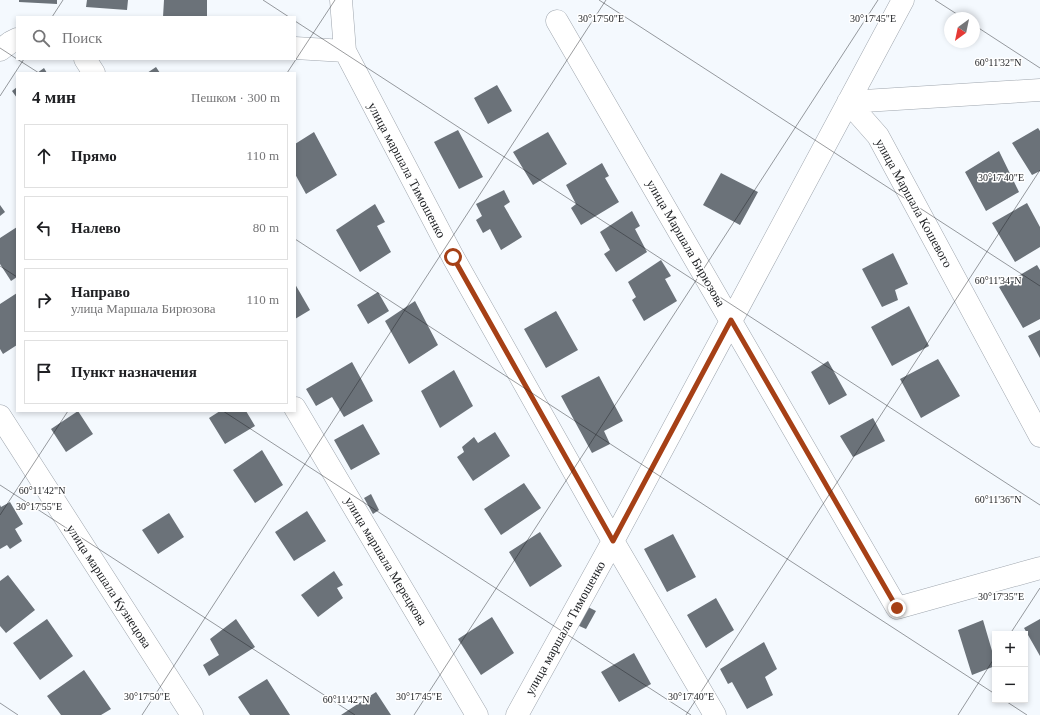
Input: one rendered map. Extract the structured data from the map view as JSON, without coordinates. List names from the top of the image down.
{
  "streets": {
    "street": [
      "улица маршала Тимошенко",
      "улица Маршала Кошевого",
      "улица Маршала Бирюзова",
      "улица маршала Мерецкова",
      "улица маршала Кузнецова"
    ]
  },
  "north": "bottom left",
  "page": {
    "search": "Поиск",
    "heading": ["4 мин", "Пешком · 300 m"],
    "list": [
      ["Прямо", "110 m"],
      ["Налево", "80 m"],
      ["Направо", "улица Маршала Бирюзова", "110 m"],
      "Пункт назначения"
    ],
    "map_buttons": ["+", "−"]
  },
  "coordinates": [
    "30°17'50\"E",
    "30°17'45\"E",
    "60°11'32\"N",
    "30°17'40\"E",
    "60°11'34\"N",
    "60°11'42\"N",
    "60°11'36\"N",
    "30°17'55\"E",
    "30°17'35\"E"
  ]
}
